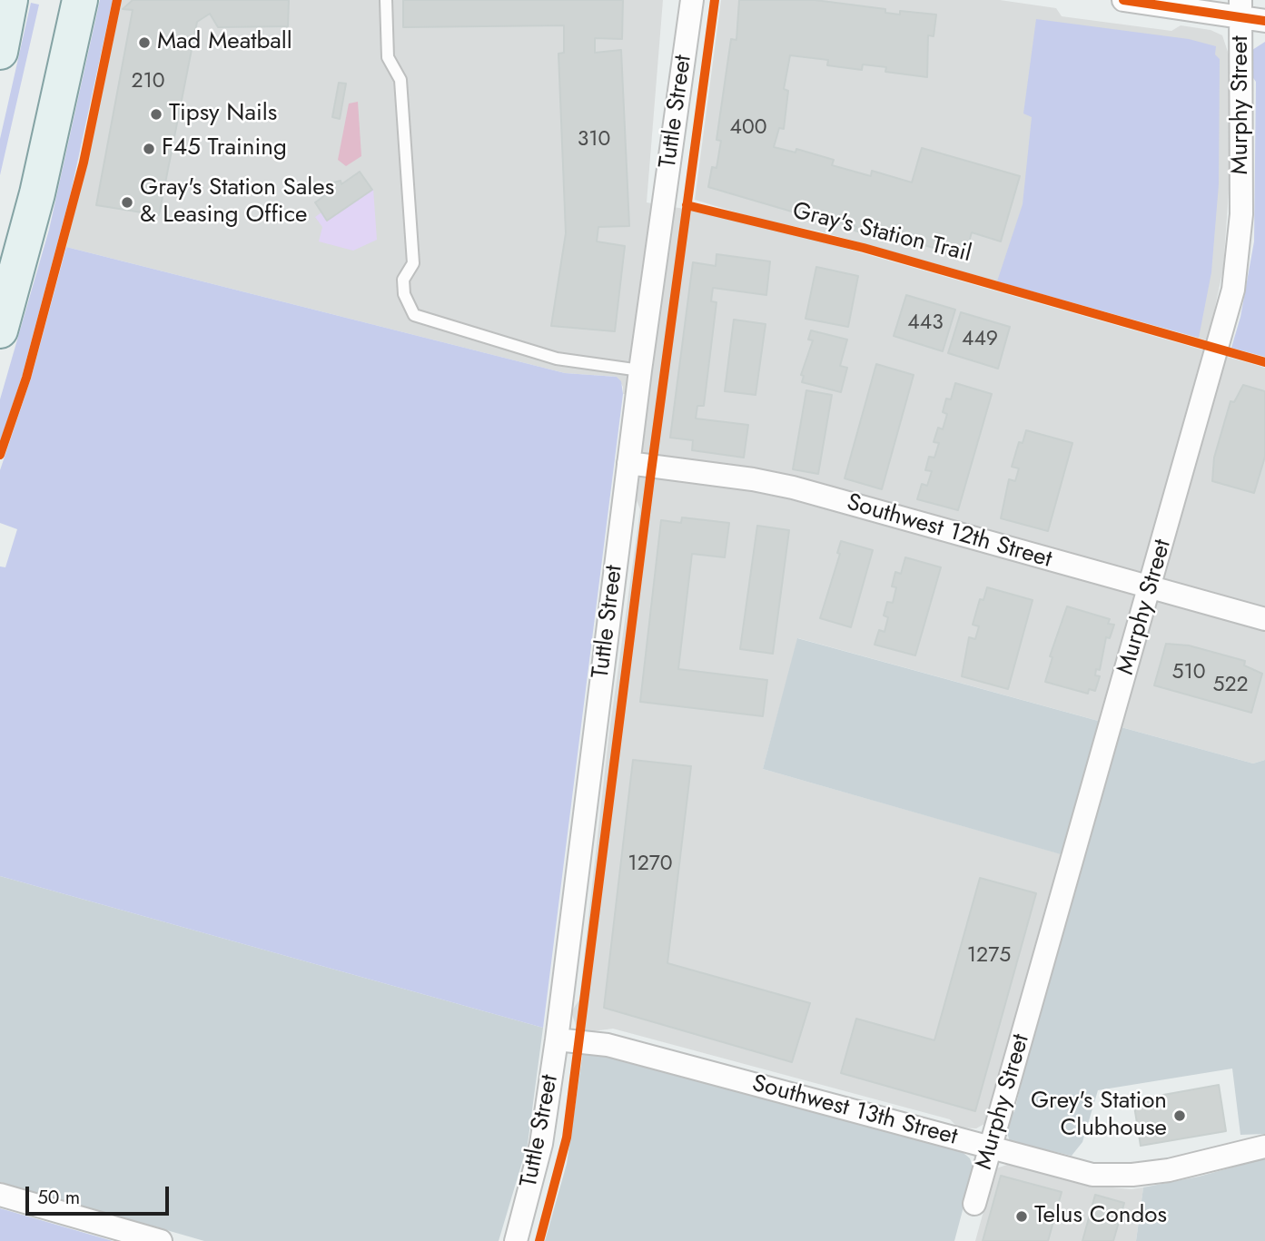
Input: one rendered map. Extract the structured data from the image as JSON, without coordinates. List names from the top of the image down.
{
  "streets": {
    "street": [
      "Murphy Street",
      "Tuttle Street",
      "Southwest 12th Street",
      "Southwest 13th Street"
    ],
    "cycle path": ["Gray's Station Trail"]
  },
  "crossings": [
    ["Murphy Street", "Southwest 12th Street"],
    ["Murphy Street", "Southwest 13th Street"],
    ["Tuttle Street", "Southwest 12th Street"],
    ["Tuttle Street", "Southwest 13th Street"]
  ],
  "places": [
    "Mad Meatball",
    "Tipsy Nails",
    "F45 Training",
    "Gray's Station Sales & Leasing Office",
    "Grey's Station Clubhouse",
    "Telus Condos"
  ],
  "house_numbers": [
    "210",
    "400",
    "310",
    "443",
    "449",
    "510",
    "522",
    "1270",
    "1275"
  ],
  "scale_bar": "50 m"
}
